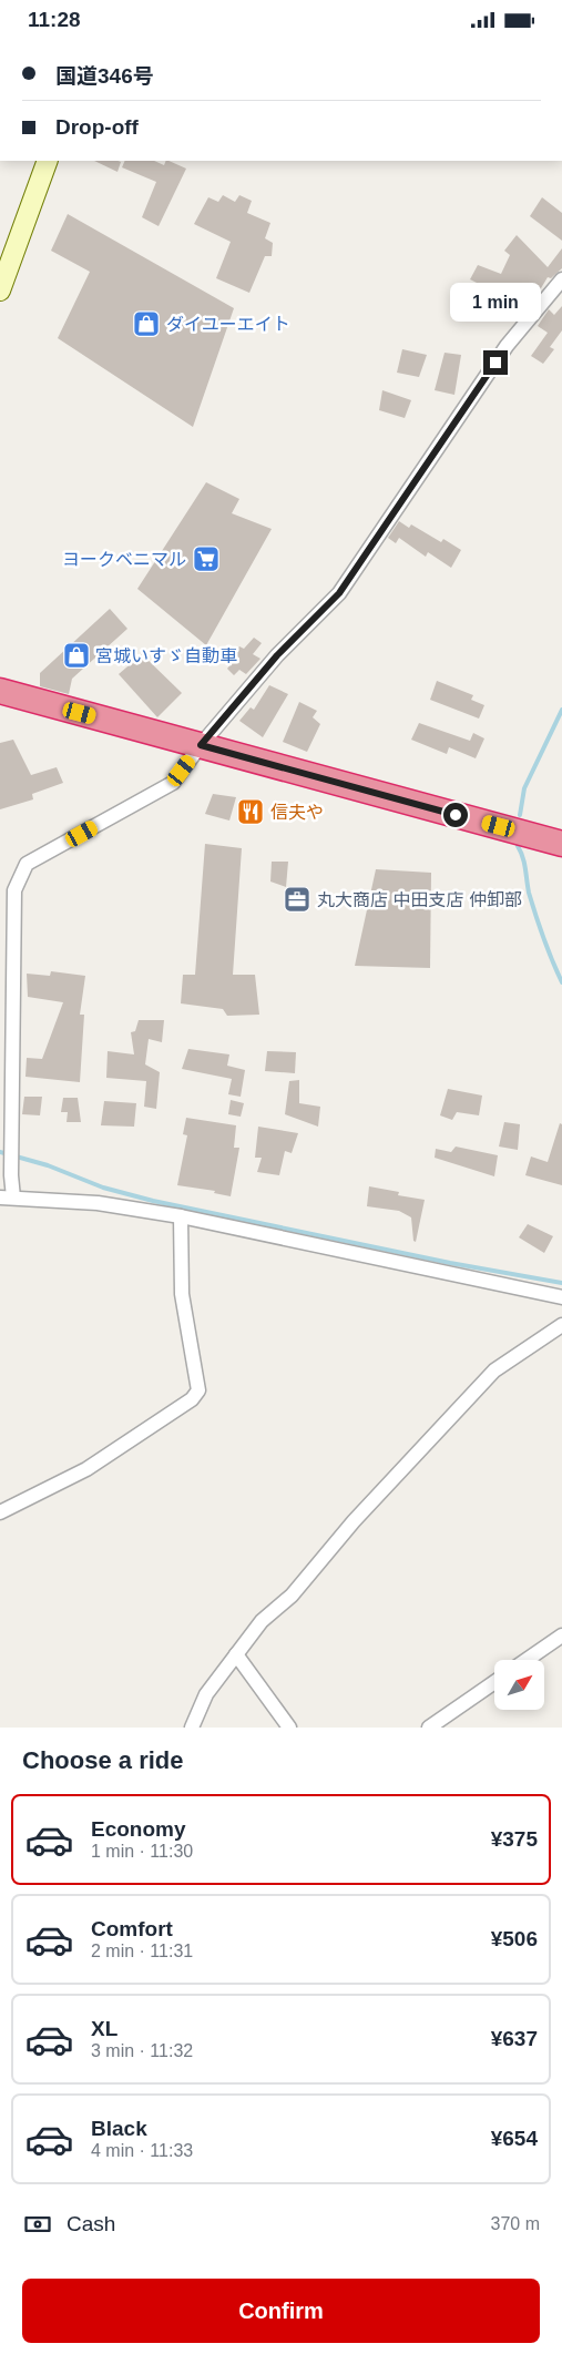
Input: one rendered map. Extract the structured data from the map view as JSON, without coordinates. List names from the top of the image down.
{
  "places": {
    "shop": ["ダイユーエイト", "宮城いすゞ自動車"],
    "supermarket": ["ヨークベニマル"],
    "restaurant": ["信夫や"],
    "office": ["丸大商店 中田支店 仲卸部"]
  },
  "north": "top right",
  "page": {
    "status": "11:28",
    "banner": ["国道346号", "Drop-off"],
    "bubble": "1 min",
    "heading": "Choose a ride",
    "list": [
      {
        "name": "Economy",
        "note": "1 min · 11:30",
        "value": "¥375"
      },
      {
        "name": "Comfort",
        "note": "2 min · 11:31",
        "value": "¥506"
      },
      {
        "name": "XL",
        "note": "3 min · 11:32",
        "value": "¥637"
      },
      {
        "name": "Black",
        "note": "4 min · 11:33",
        "value": "¥654"
      }
    ],
    "pay": ["Cash", "370 m"],
    "buttons": "Confirm"
  }
}
